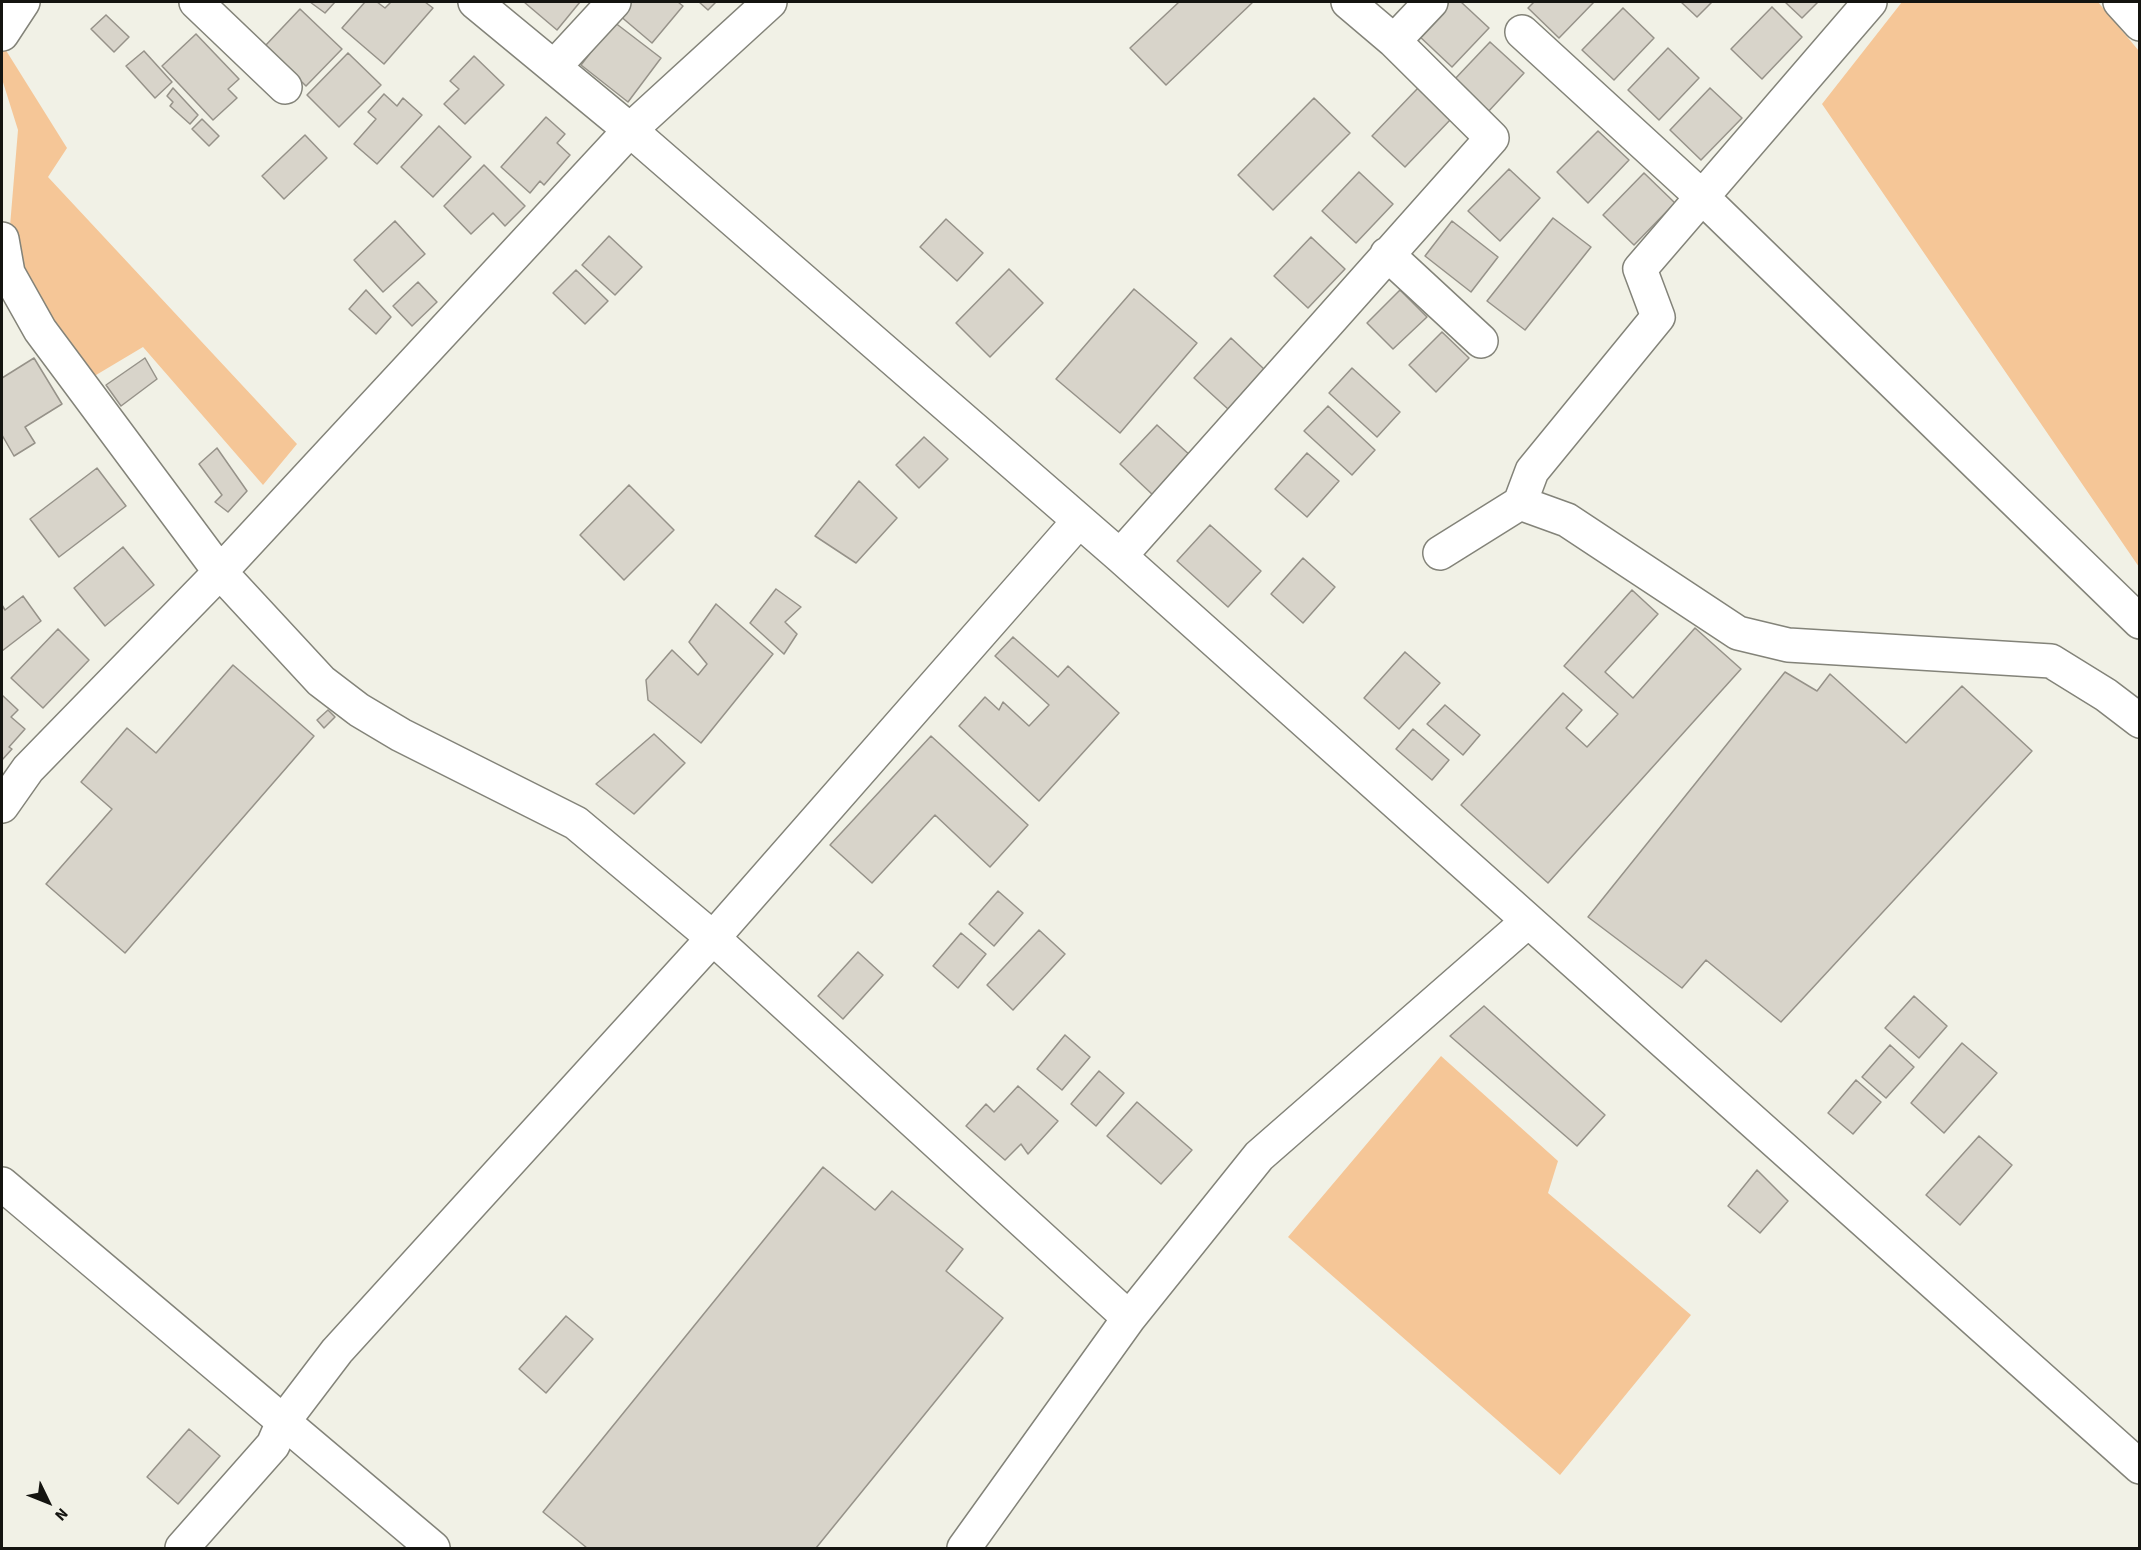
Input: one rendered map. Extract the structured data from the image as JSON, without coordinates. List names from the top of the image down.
{
  "north": "bottom right"
}
